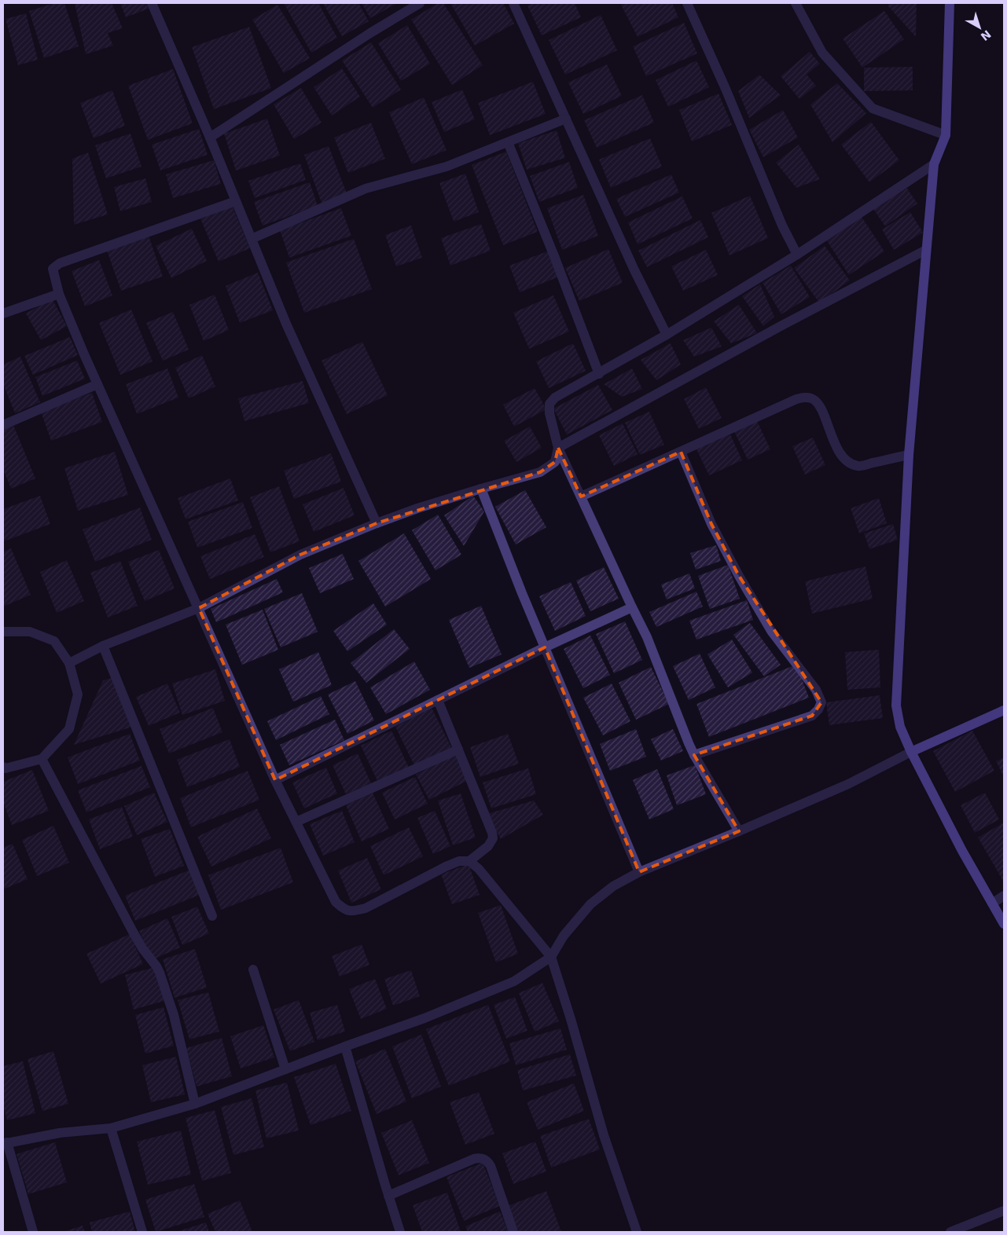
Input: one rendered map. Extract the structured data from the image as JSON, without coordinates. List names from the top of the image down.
{
  "north": "bottom right"
}
